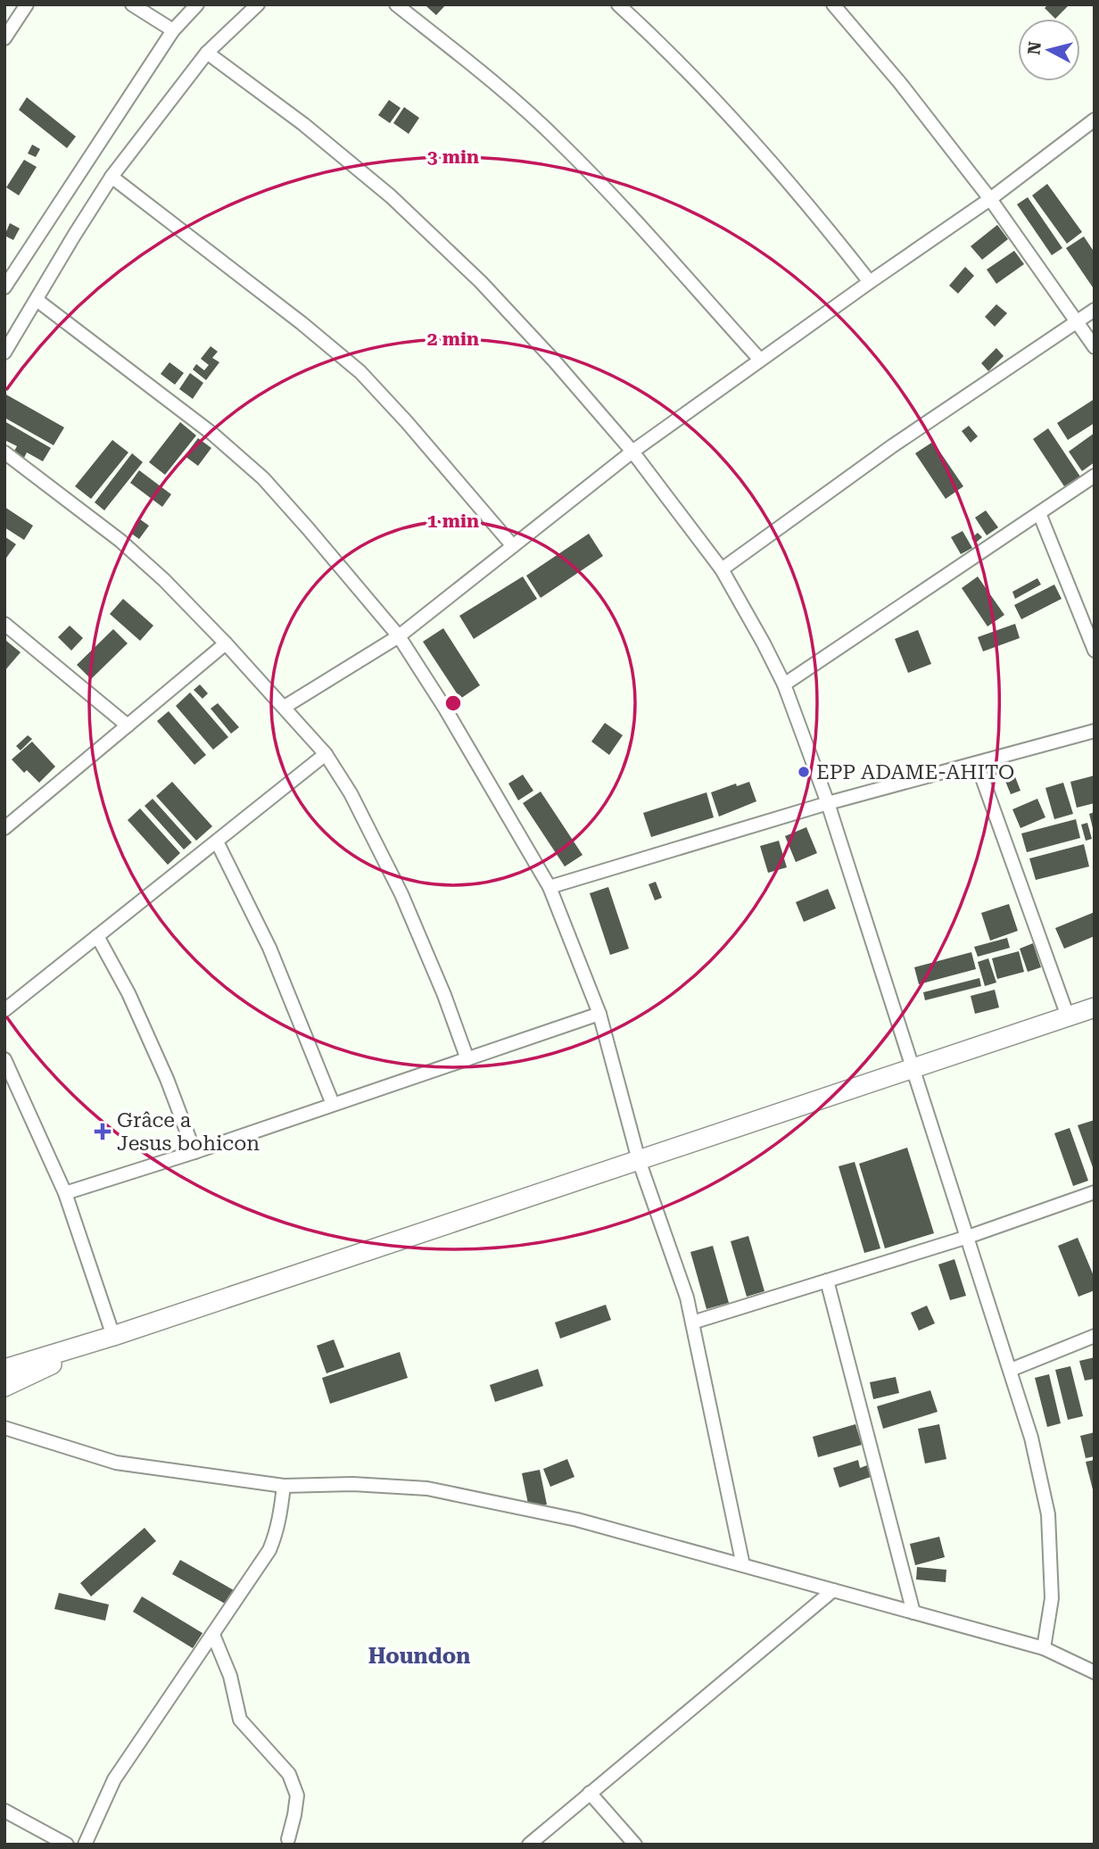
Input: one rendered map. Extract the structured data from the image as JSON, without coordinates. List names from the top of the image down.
{
  "districts": ["Houndon"],
  "places": {
    "other": ["EPP ADAME-AHITO"],
    "health": ["Grâce a Jesus bohicon"]
  },
  "north": "left",
  "rings": ["3 min", "2 min", "1 min"]
}
